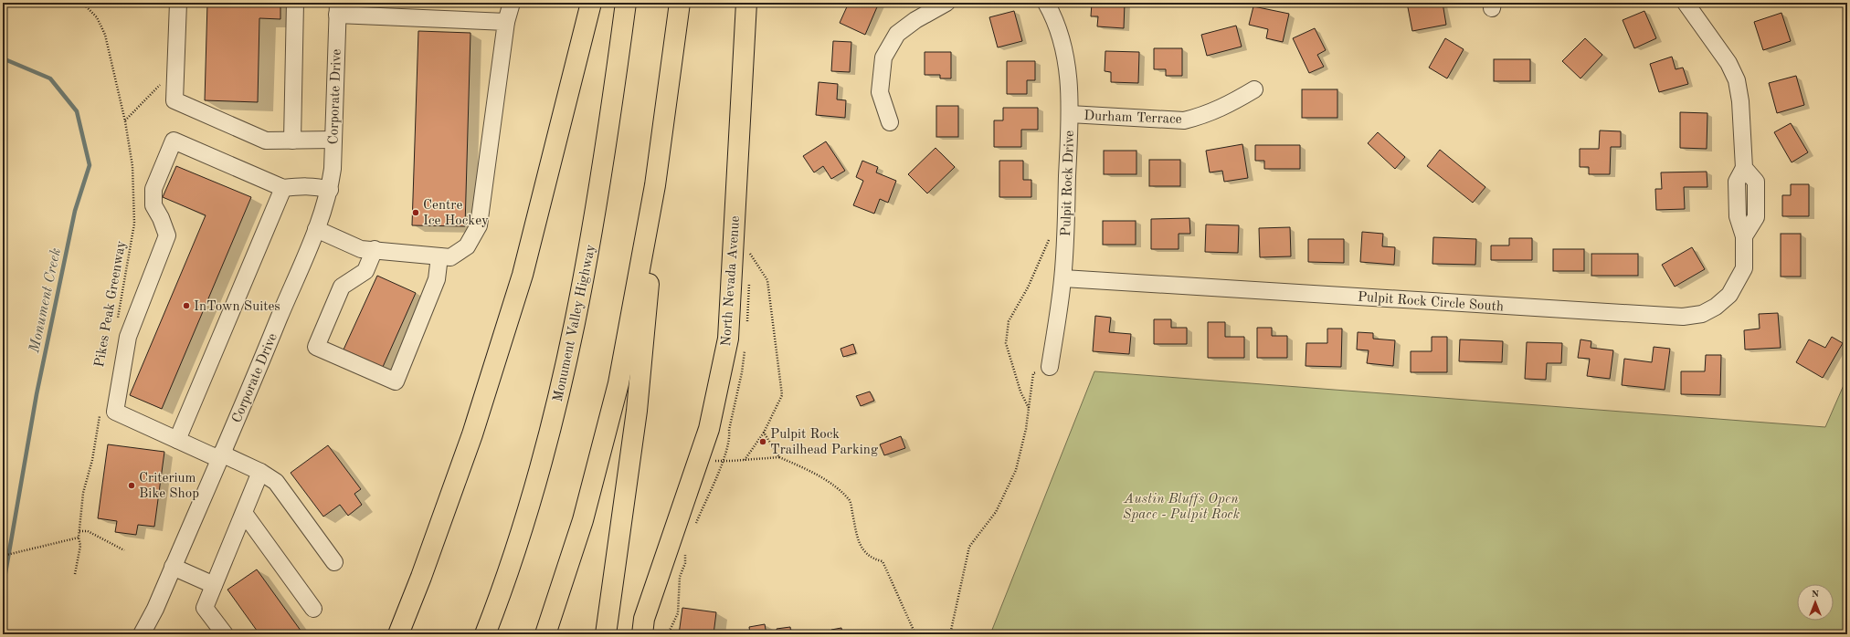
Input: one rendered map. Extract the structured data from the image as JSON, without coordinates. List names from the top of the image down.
{
  "streets": {
    "main road": ["North Nevada Avenue", "Monument Valley Highway"],
    "street": [
      "Corporate Drive",
      "Durham Terrace",
      "Pulpit Rock Drive",
      "Pulpit Rock Circle South"
    ],
    "path": ["Pikes Peak Greenway"]
  },
  "crossings": [
    ["Durham Terrace", "Pulpit Rock Drive"],
    ["Pulpit Rock Drive", "Pulpit Rock Circle South"]
  ],
  "water": ["Monument Creek"],
  "parks": ["Austin Bluffs Open Space - Pulpit Rock"],
  "places": [
    "Centre Ice Hockey",
    "InTown Suites",
    "Pulpit Rock Trailhead Parking",
    "Criterium Bike Shop"
  ],
  "north": "top"
}
